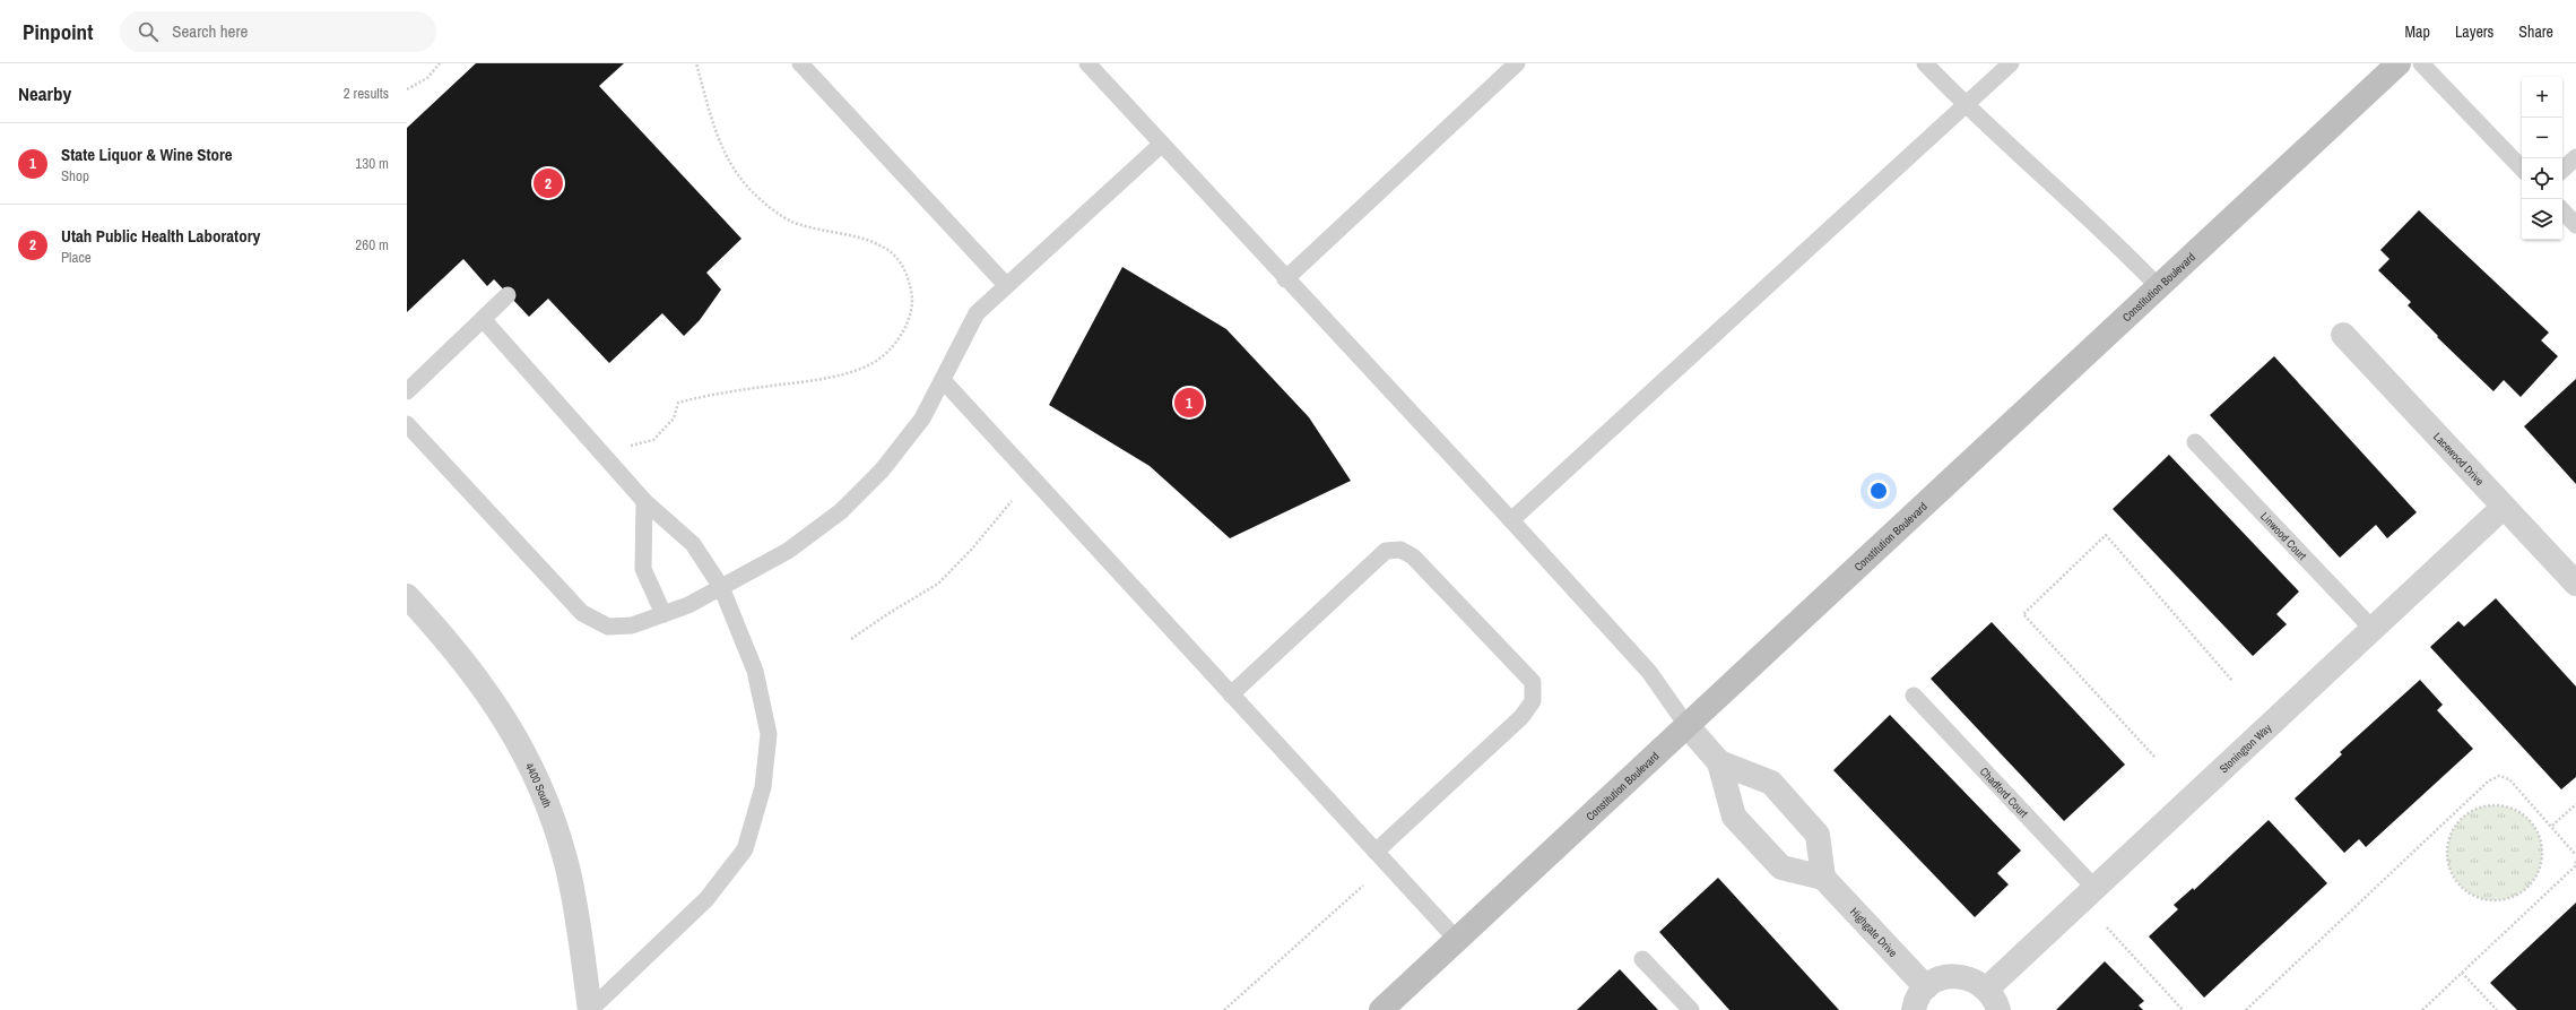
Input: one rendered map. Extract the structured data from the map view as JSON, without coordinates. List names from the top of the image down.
{
  "streets": {
    "main road": ["Constitution Boulevard"],
    "street": [
      "Lacewood Drive",
      "Stonington Way",
      "4400 South",
      "Highgate Drive"
    ],
    "lane": ["Linwood Court", "Chadford Court"]
  },
  "crossings": [
    ["Lacewood Drive", "Stonington Way"],
    ["Linwood Court", "Stonington Way"],
    ["Stonington Way", "Chadford Court"]
  ],
  "page": {
    "header": "Pinpoint",
    "search": "Search here",
    "nav": ["Map", "Layers", "Share"],
    "heading": ["Nearby", "2 results"],
    "map_buttons": ["+", "−"],
    "list": [
      {
        "mark": "1",
        "name": "State Liquor & Wine Store",
        "note": "Shop",
        "value": "130 m"
      },
      {
        "mark": "2",
        "name": "Utah Public Health Laboratory",
        "note": "Place",
        "value": "260 m"
      }
    ],
    "pins": ["2", "1"]
  }
}
